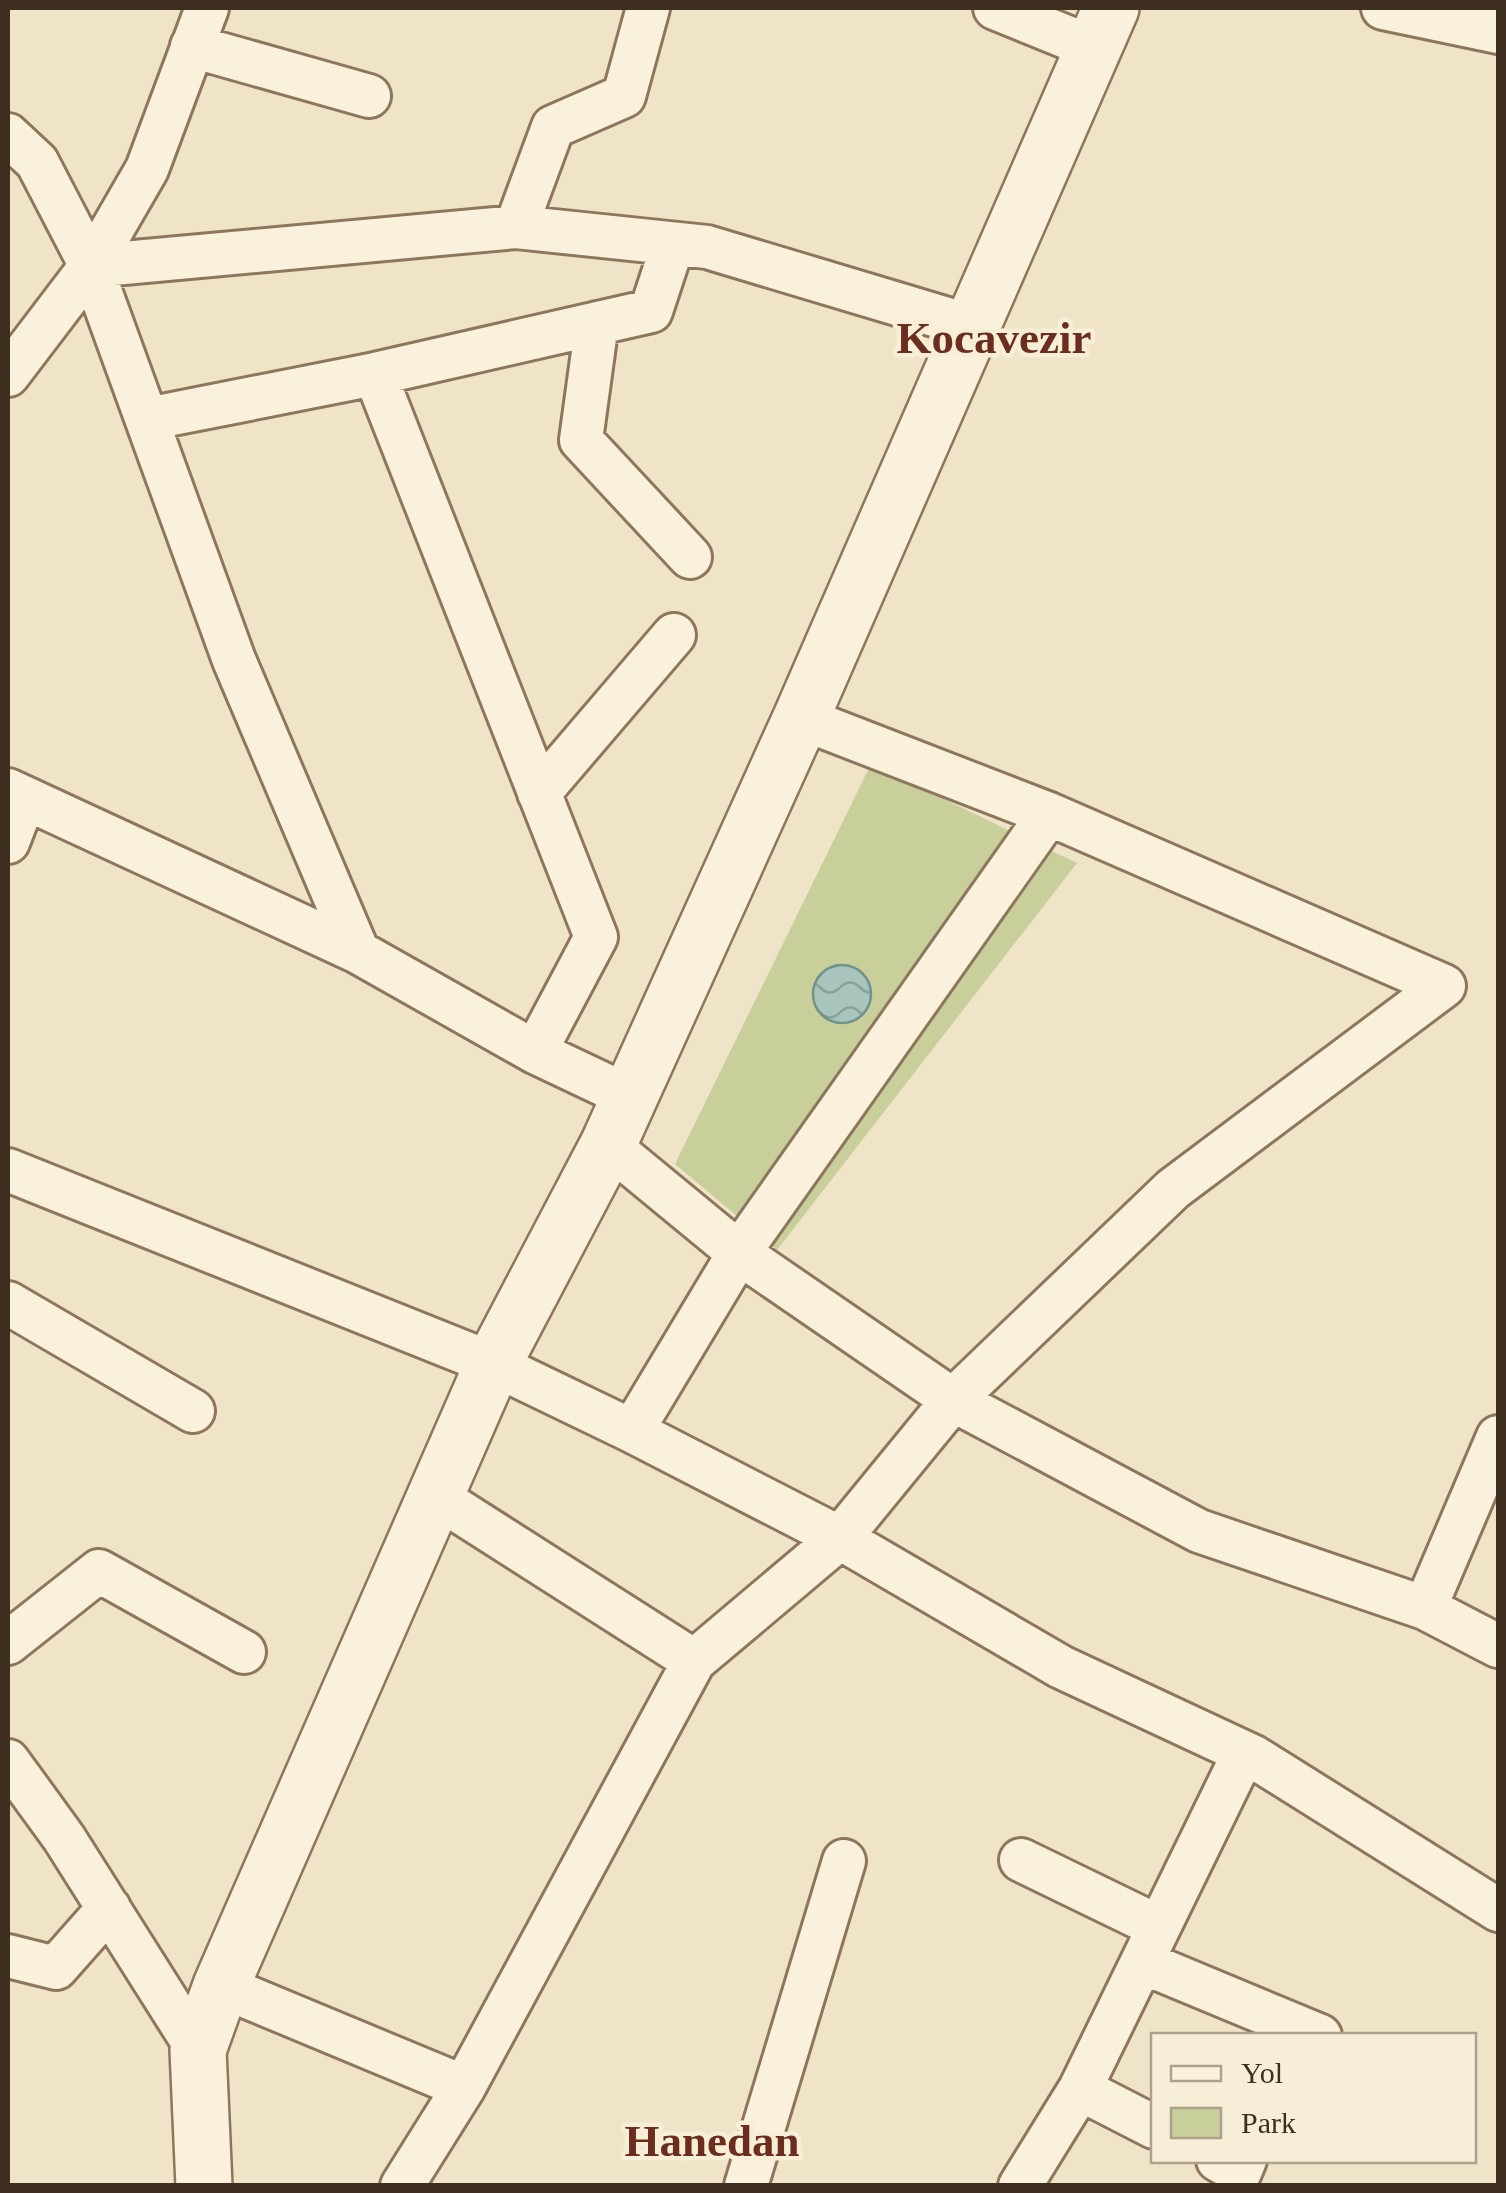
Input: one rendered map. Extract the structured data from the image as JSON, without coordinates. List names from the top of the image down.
{
  "districts": ["Kocavezir", "Hanedan"],
  "legend": ["Yol", "Park"]
}
